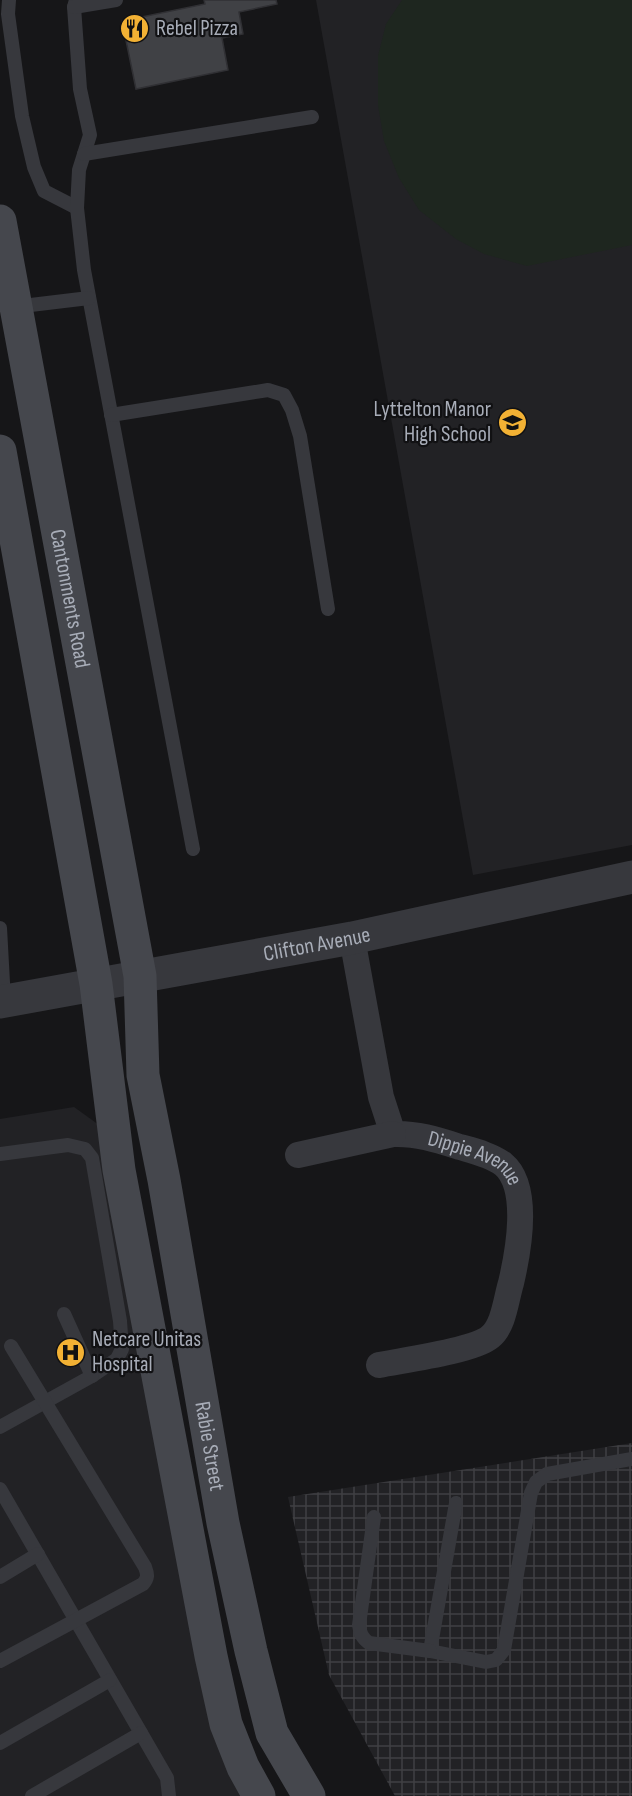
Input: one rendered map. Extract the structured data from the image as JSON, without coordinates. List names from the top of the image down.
{
  "streets": {
    "main road": ["Cantonments Road", "Rabie Street"],
    "street": ["Clifton Avenue", "Dippie Avenue"]
  },
  "crossings": [
    ["Cantonments Road", "Clifton Avenue"],
    ["Cantonments Road", "Rabie Street"],
    ["Clifton Avenue", "Dippie Avenue"],
    ["Clifton Avenue", "Rabie Street"]
  ],
  "places": {
    "restaurant": ["Rebel Pizza"],
    "school or university": ["Lyttelton Manor High School"],
    "hospital": ["Netcare Unitas Hospital"]
  }
}
